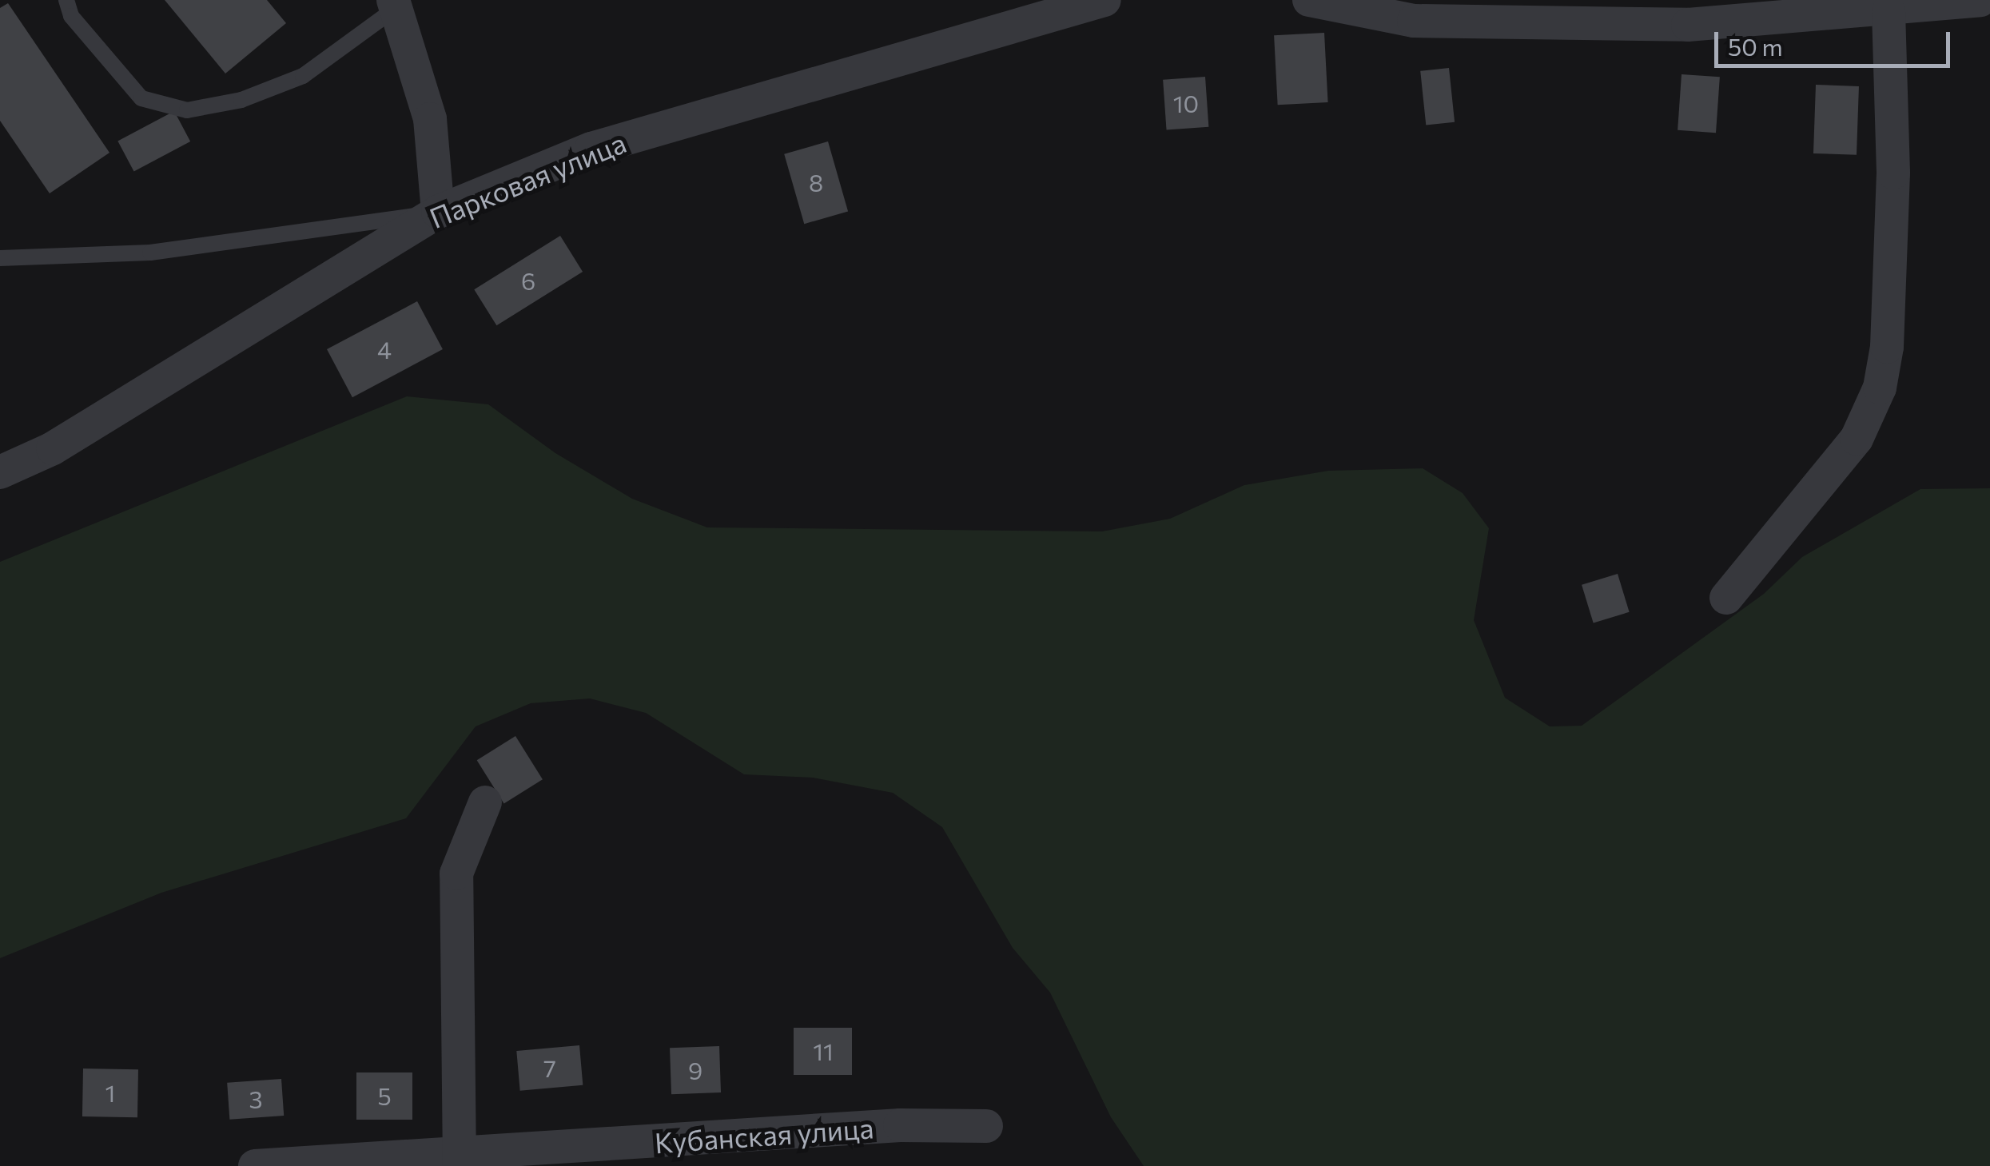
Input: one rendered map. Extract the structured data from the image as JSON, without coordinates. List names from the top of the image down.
{
  "streets": {
    "street": ["Парковая улица", "Кубанская улица"]
  },
  "house_numbers": [
    "10",
    "8",
    "6",
    "4",
    "11",
    "7",
    "9",
    "1",
    "5",
    "3"
  ],
  "scale_bar": "50 m"
}
